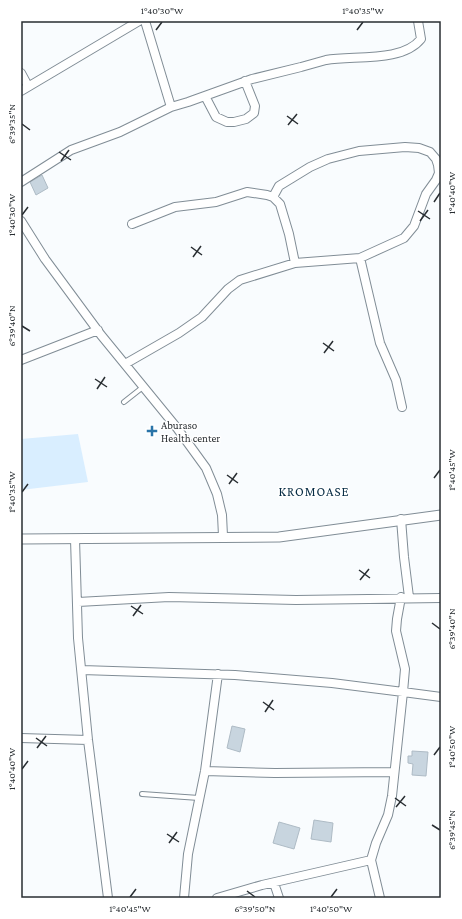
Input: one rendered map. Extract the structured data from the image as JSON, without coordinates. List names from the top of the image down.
{
  "districts": ["KROMOASE"],
  "places": {
    "health": ["Aburaso Health center"]
  },
  "coordinates": [
    "1°40'30\"W",
    "1°40'35\"W",
    "6°39'35\"N",
    "1°40'40\"W",
    "6°39'40\"N",
    "1°40'45\"W",
    "1°40'50\"W",
    "6°39'45\"N",
    "6°39'50\"N"
  ]
}
